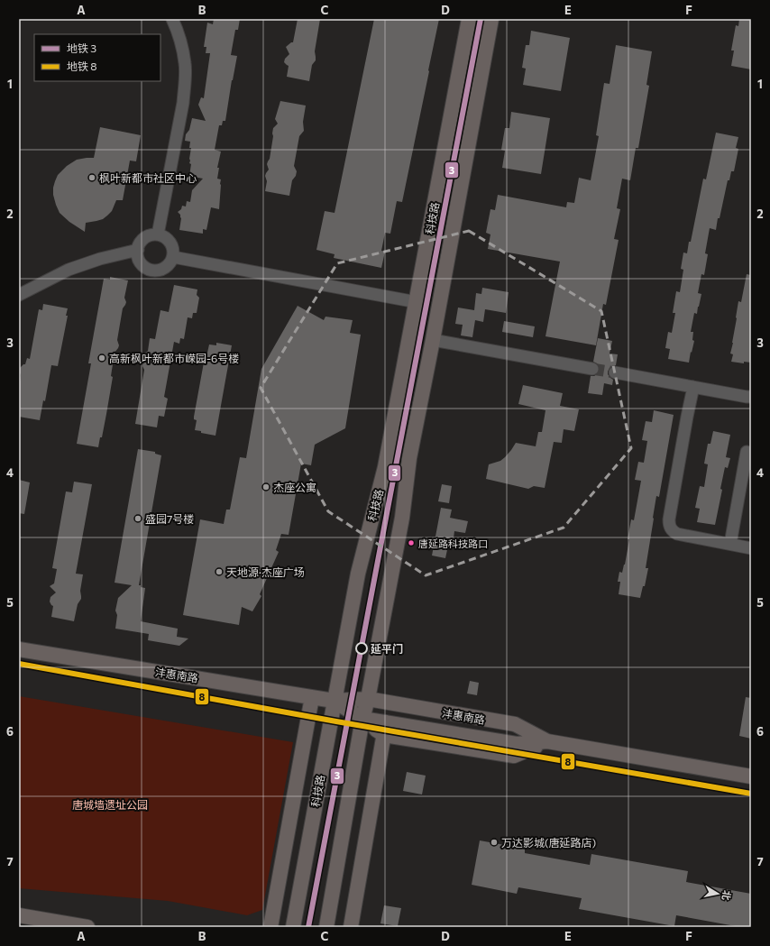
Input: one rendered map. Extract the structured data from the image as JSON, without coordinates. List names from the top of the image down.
{
  "streets": {
    "main road": ["科技路", "沣惠南路"]
  },
  "crossings": [
    ["科技路", "沣惠南路"]
  ],
  "parks": ["唐城墙遗址公园"],
  "places": [
    "枫叶新都市社区中心",
    "高新枫叶新都市嵘园-6号楼",
    "杰座公寓",
    "盛园7号楼",
    "唐延路科技路口",
    "天地源·杰座广场",
    "延平门",
    "万达影城(唐延路店)"
  ],
  "lines": ["metro line 3", "metro line 8"],
  "legend": ["地铁 3", "地铁 8"],
  "north": "right",
  "grid": {
    "columns": [
      "A",
      "B",
      "C",
      "D",
      "E",
      "F"
    ],
    "rows": [
      "1",
      "2",
      "3",
      "4",
      "5",
      "6",
      "7"
    ]
  }
}
